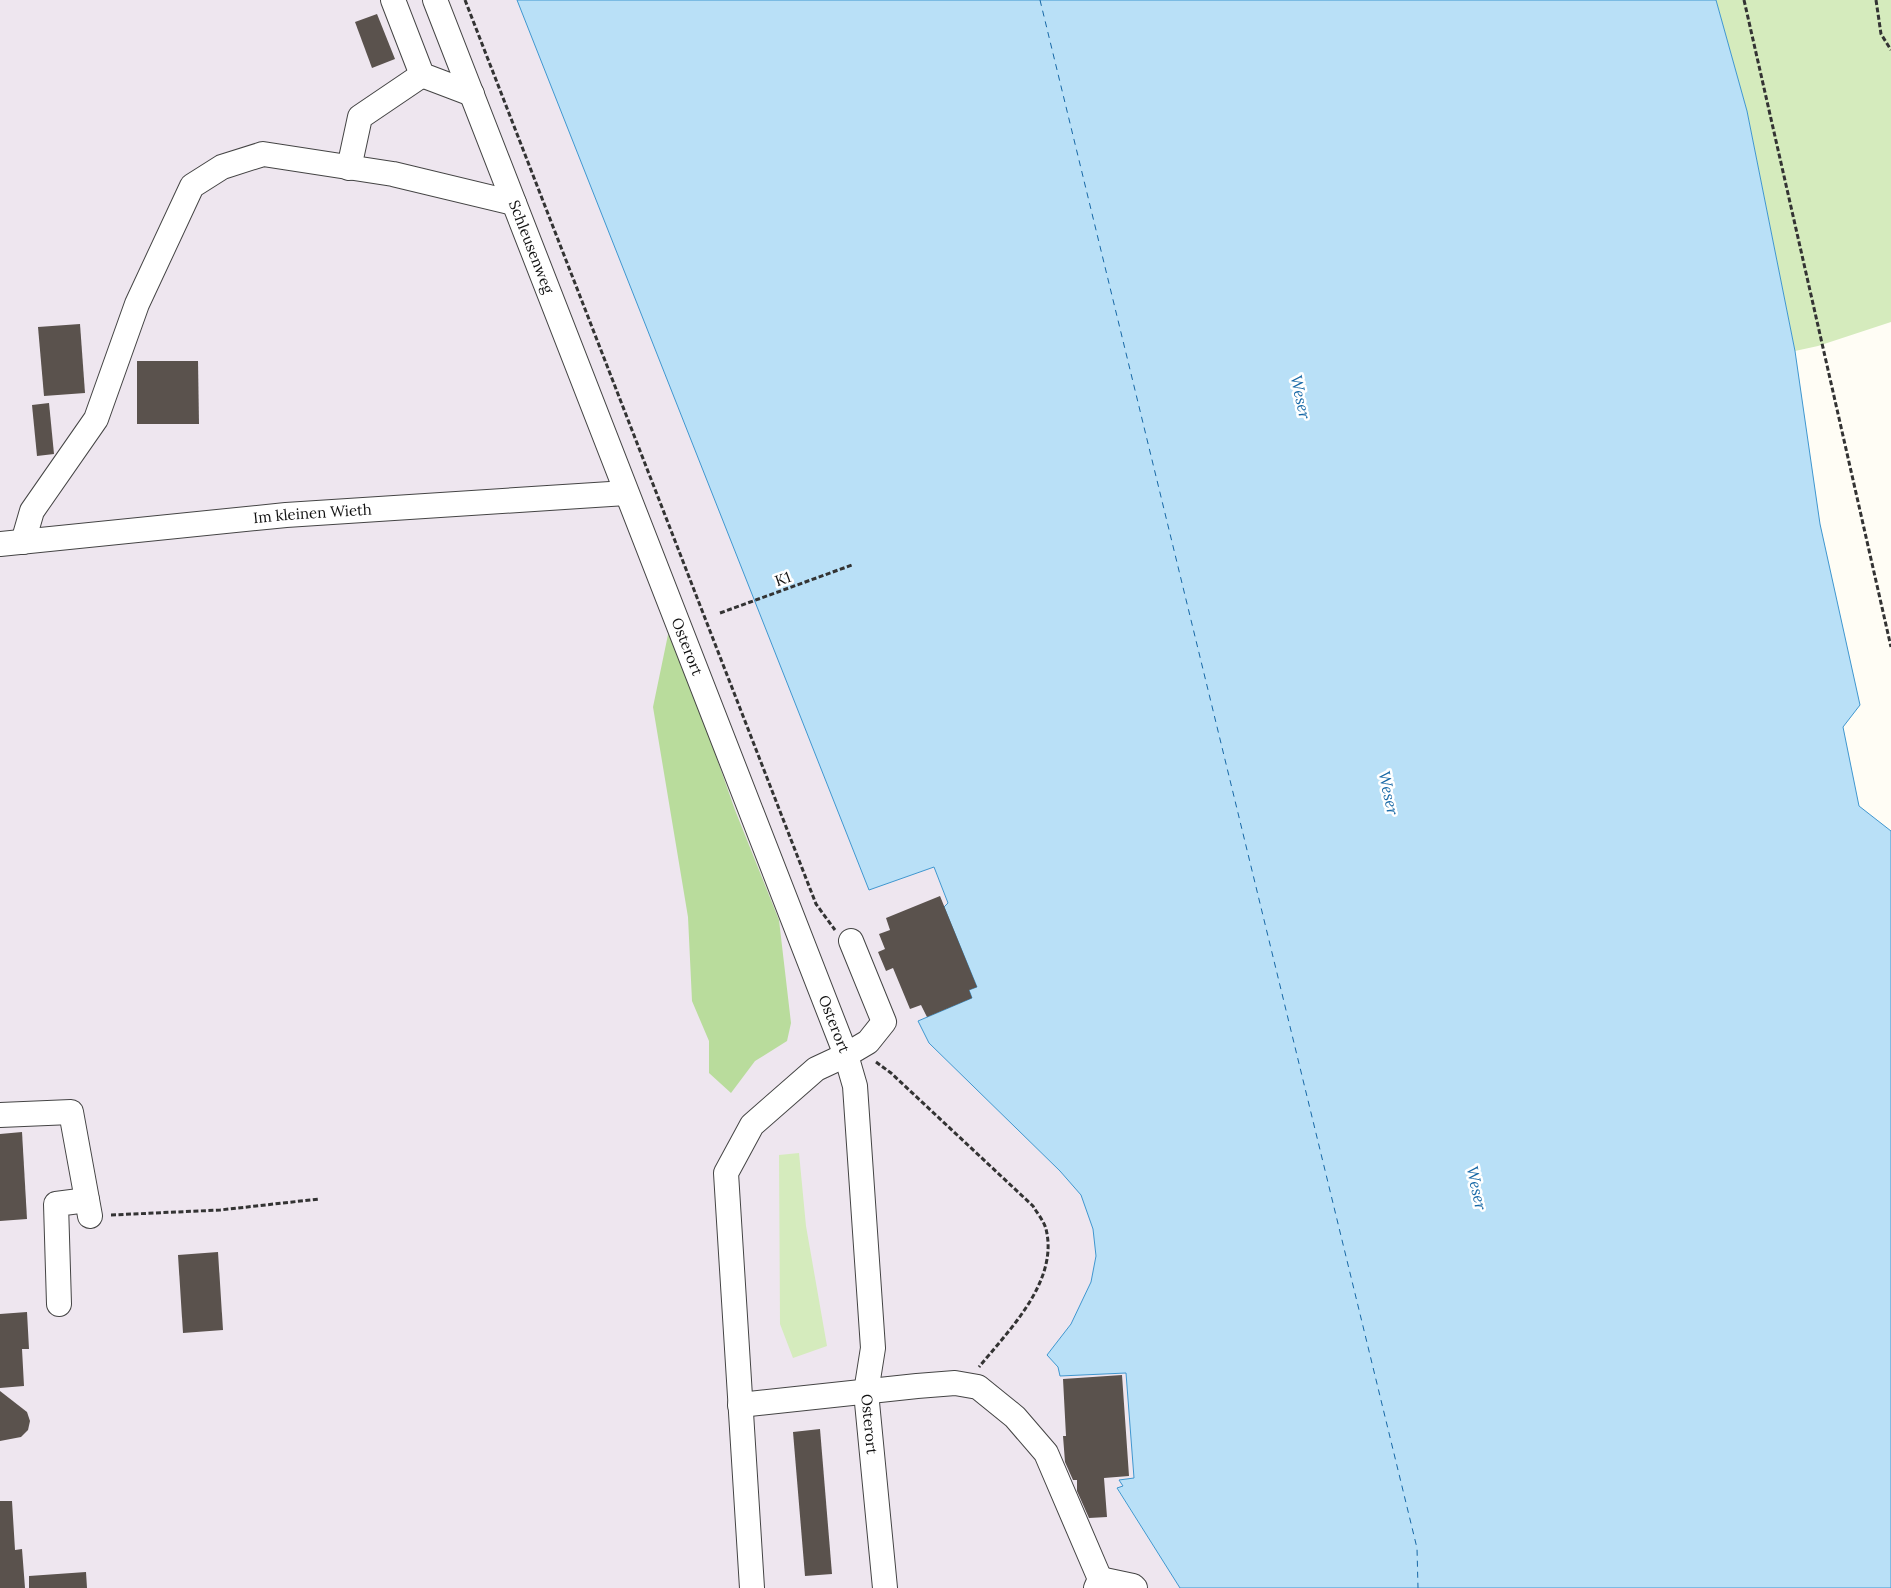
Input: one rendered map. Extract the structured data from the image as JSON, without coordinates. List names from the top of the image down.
{
  "streets": {
    "street": ["Schleusenweg", "Im kleinen Wieth", "Osterort"],
    "path": ["K1"]
  },
  "crossings": [
    ["Schleusenweg", "Im kleinen Wieth"],
    ["Schleusenweg", "Osterort"],
    ["Im kleinen Wieth", "Osterort"]
  ],
  "water": ["Weser"]
}
